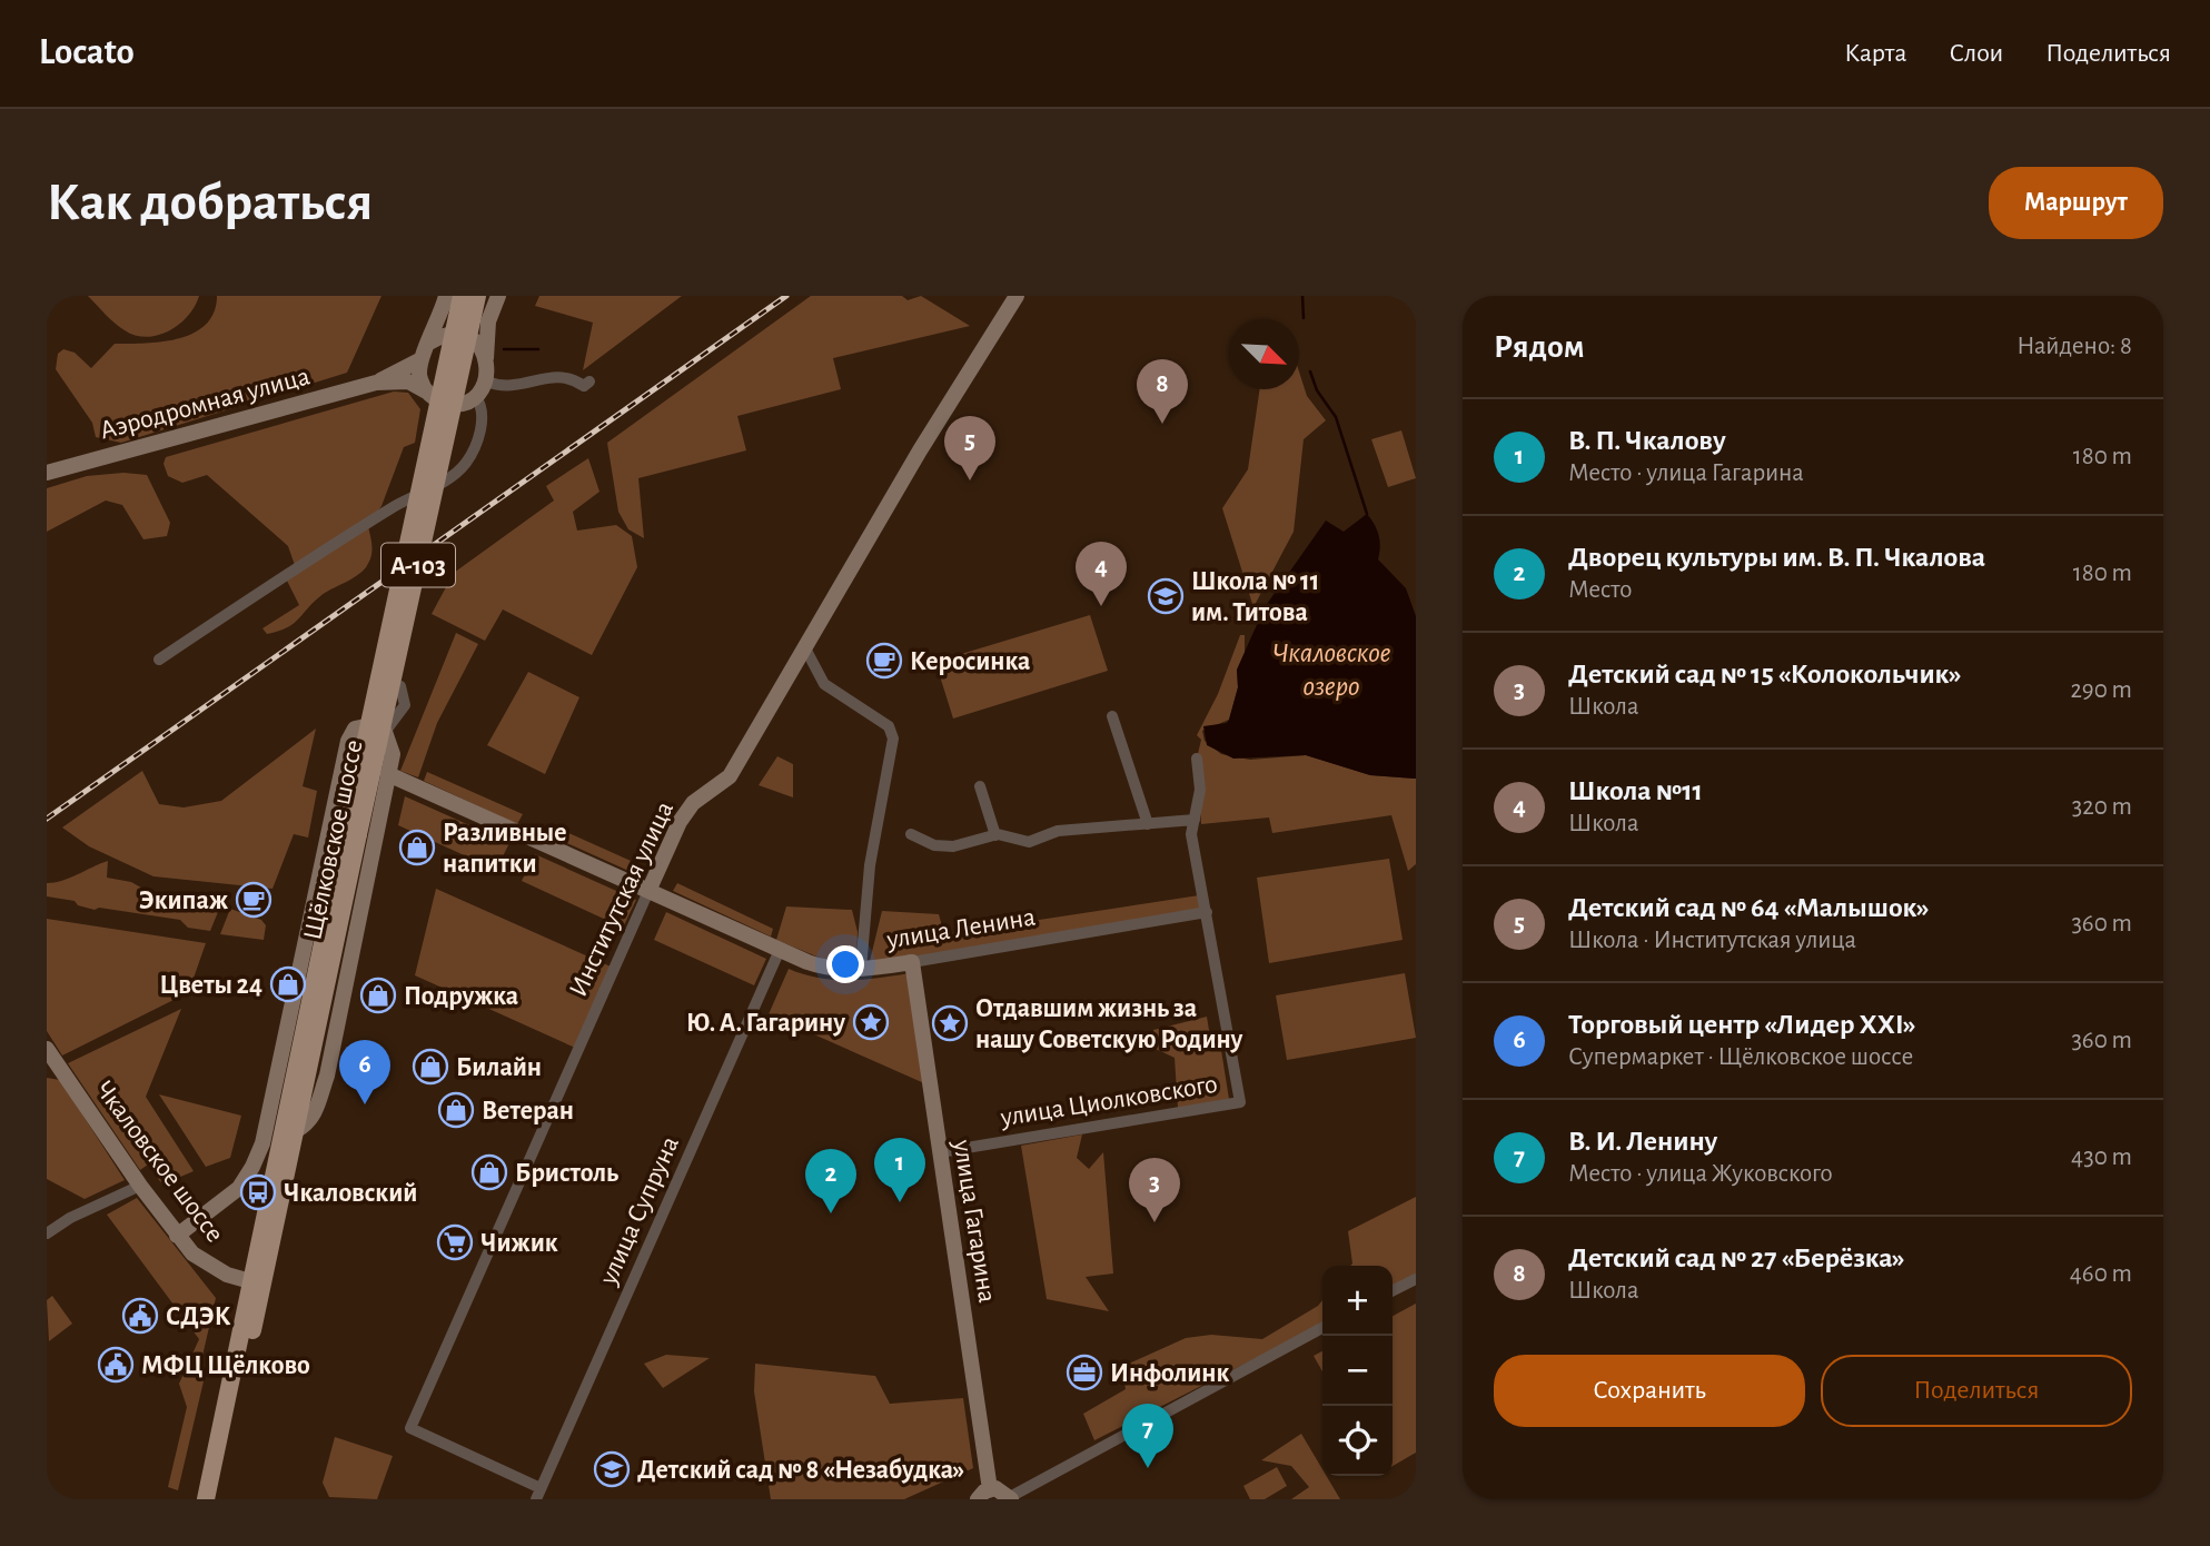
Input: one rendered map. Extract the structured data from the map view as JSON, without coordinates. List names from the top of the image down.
{
  "streets": {
    "main road": ["А-103", "Щёлковское шоссе"],
    "street": [
      "Аэродромная улица",
      "Институтская улица",
      "улица Ленина",
      "улица Циолковского",
      "Чкаловское шоссе",
      "улица Супруна",
      "улица Гагарина"
    ]
  },
  "crossings": [
    ["А-103", "Щёлковское шоссе"],
    ["А-103", "улица Ленина"],
    ["Щёлковское шоссе", "Чкаловское шоссе"],
    ["Институтская улица", "улица Ленина"],
    ["Институтская улица", "улица Супруна"],
    ["улица Ленина", "улица Циолковского"],
    ["улица Ленина", "улица Супруна"],
    ["улица Ленина", "улица Гагарина"],
    ["улица Циолковского", "улица Гагарина"]
  ],
  "water": ["Чкаловское озеро"],
  "places": {
    "school or university": ["Школа № 11 им. Титова", "Детский сад № 8 «Незабудка»"],
    "cafe": ["Керосинка", "Экипаж"],
    "shop": [
      "Разливные напитки",
      "Цветы 24",
      "Подружка",
      "Билайн",
      "Ветеран",
      "Бристоль"
    ],
    "place": ["Ю. А. Гагарину", "Отдавшим жизнь за нашу Советскую Родину"],
    "bus stop": ["Чкаловский"],
    "supermarket": ["Чижик"],
    "public building": ["СДЭК", "МФЦ Щёлково"],
    "office": ["Инфолинк"]
  },
  "north": "bottom right",
  "page": {
    "header": "Locato",
    "nav": ["Карта", "Слои", "Поделиться"],
    "buttons": [
      "Маршрут",
      ["Сохранить", "Поделиться"]
    ],
    "title": "Как добраться",
    "heading": ["Рядом", "Найдено: 8"],
    "pins": [
      "8",
      "5",
      "4",
      "6",
      "1",
      "2",
      "3",
      "7"
    ],
    "list": [
      {
        "mark": "1",
        "name": "В. П. Чкалову",
        "note": "Место · улица Гагарина",
        "value": "180 m"
      },
      {
        "mark": "2",
        "name": "Дворец культуры им. В. П. Чкалова",
        "note": "Место",
        "value": "180 m"
      },
      {
        "mark": "3",
        "name": "Детский сад № 15 «Колокольчик»",
        "note": "Школа",
        "value": "290 m"
      },
      {
        "mark": "4",
        "name": "Школа №11",
        "note": "Школа",
        "value": "320 m"
      },
      {
        "mark": "5",
        "name": "Детский сад № 64 «Малышок»",
        "note": "Школа · Институтская улица",
        "value": "360 m"
      },
      {
        "mark": "6",
        "name": "Торговый центр «Лидер XXI»",
        "note": "Супермаркет · Щёлковское шоссе",
        "value": "360 m"
      },
      {
        "mark": "7",
        "name": "В. И. Ленину",
        "note": "Место · улица Жуковского",
        "value": "430 m"
      },
      {
        "mark": "8",
        "name": "Детский сад № 27 «Берёзка»",
        "note": "Школа",
        "value": "460 m"
      }
    ],
    "map_buttons": ["+", "−"]
  }
}
